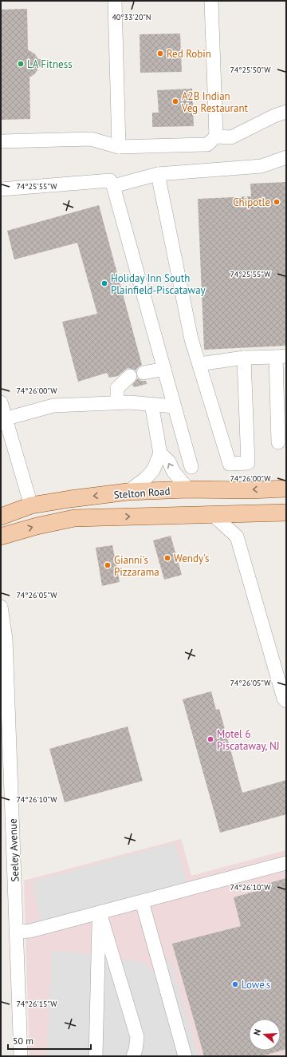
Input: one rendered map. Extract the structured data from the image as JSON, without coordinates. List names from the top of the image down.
{
  "streets": {
    "main road": ["Stelton Road"],
    "street": ["Seeley Avenue"]
  },
  "places": [
    "Red Robin",
    "LA Fitness",
    "A2B Indian Veg Restaurant",
    "Chipotle",
    "Holiday Inn South Plainfield-Piscataway",
    "Wendy's",
    "Gianni's Pizzarama",
    "Motel 6 Piscataway, NJ",
    "Lowe's"
  ],
  "scale_bar": "50 m",
  "north": "left",
  "coordinates": [
    "40°33'20\"N",
    "74°25'50\"W",
    "74°25'55\"W",
    "74°26'00\"W",
    "74°26'05\"W",
    "74°26'10\"W",
    "74°26'15\"W"
  ]
}
